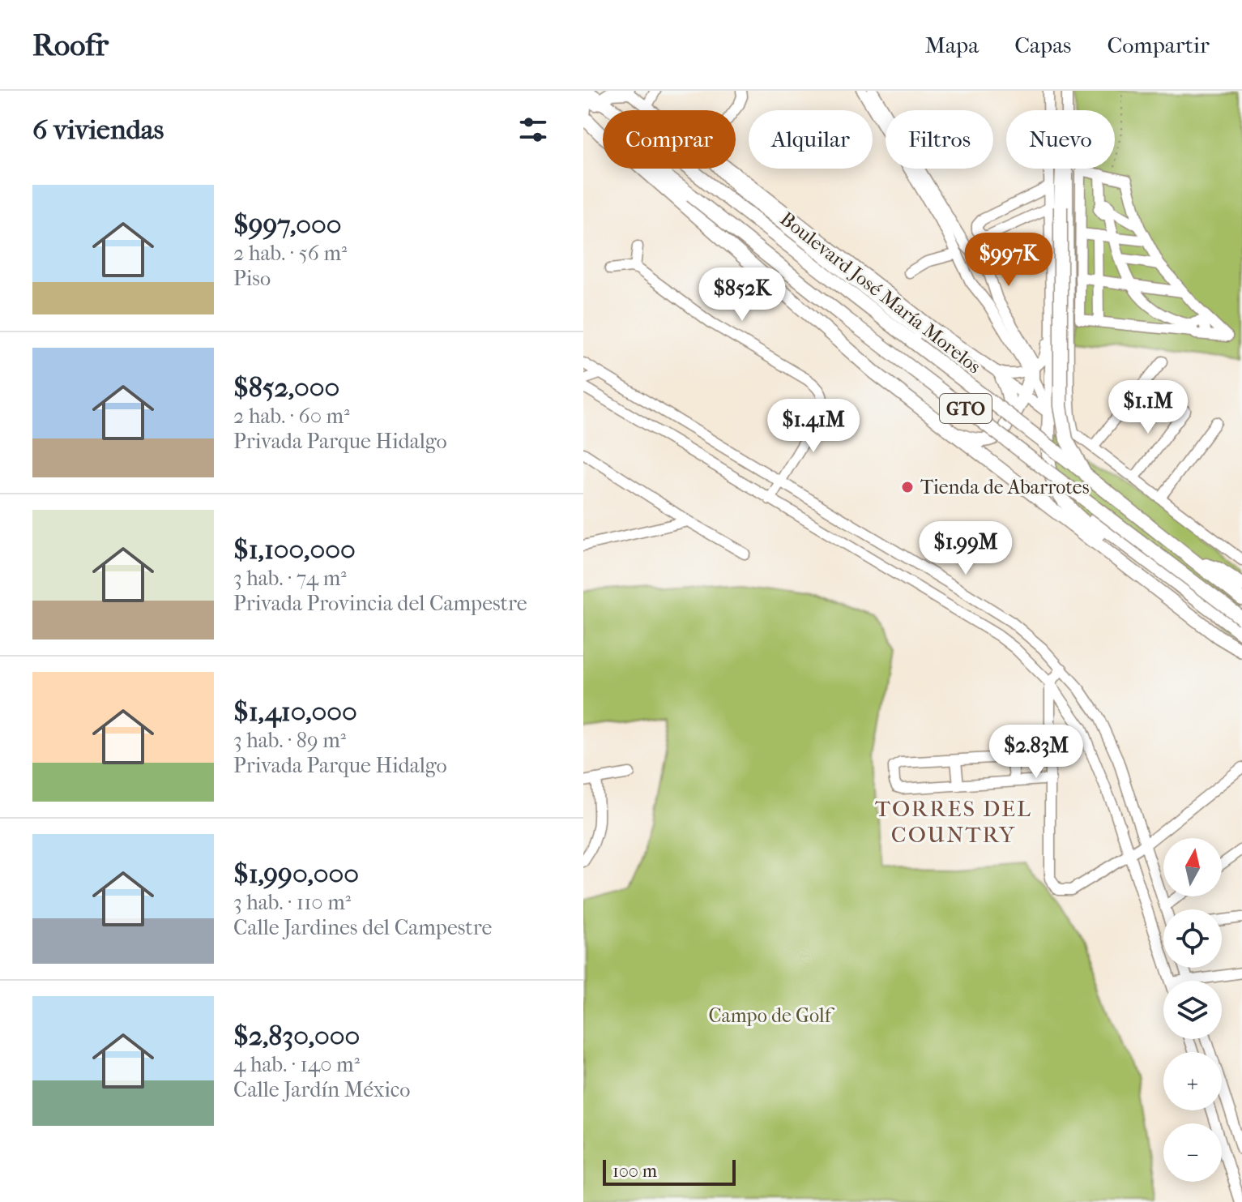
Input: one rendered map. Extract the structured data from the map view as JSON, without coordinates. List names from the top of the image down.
{
  "streets": {
    "main road": ["Boulevard José María Morelos", "GTO"]
  },
  "districts": ["TORRES DEL COUNTRY"],
  "parks": ["Campo de Golf"],
  "places": ["Tienda de Abarrotes"],
  "scale_bar": "100 m",
  "north": "top",
  "page": {
    "header": "Roofr",
    "nav": ["Mapa", "Capas", "Compartir"],
    "heading": "6 viviendas",
    "chip": [
      "Comprar",
      "Alquilar",
      "Filtros",
      "Nuevo"
    ],
    "list": [
      {
        "name": "$997,000",
        "note": "2 hab. · 56 m² · Piso"
      },
      {
        "name": "$852,000",
        "note": "2 hab. · 60 m² · Privada Parque Hidalgo"
      },
      {
        "name": "$1,100,000",
        "note": "3 hab. · 74 m² · Privada Provincia del Campestre"
      },
      {
        "name": "$1,410,000",
        "note": "3 hab. · 89 m² · Privada Parque Hidalgo"
      },
      {
        "name": "$1,990,000",
        "note": "3 hab. · 110 m² · Calle Jardines del Campestre"
      },
      {
        "name": "$2,830,000",
        "note": "4 hab. · 140 m² · Calle Jardín México"
      }
    ],
    "price": [
      "$997K",
      "$852K",
      "$1.1M",
      "$1.41M",
      "$1.99M",
      "$2.83M"
    ],
    "map_buttons": ["+", "−"],
    "scale": "100 m"
  }
}
